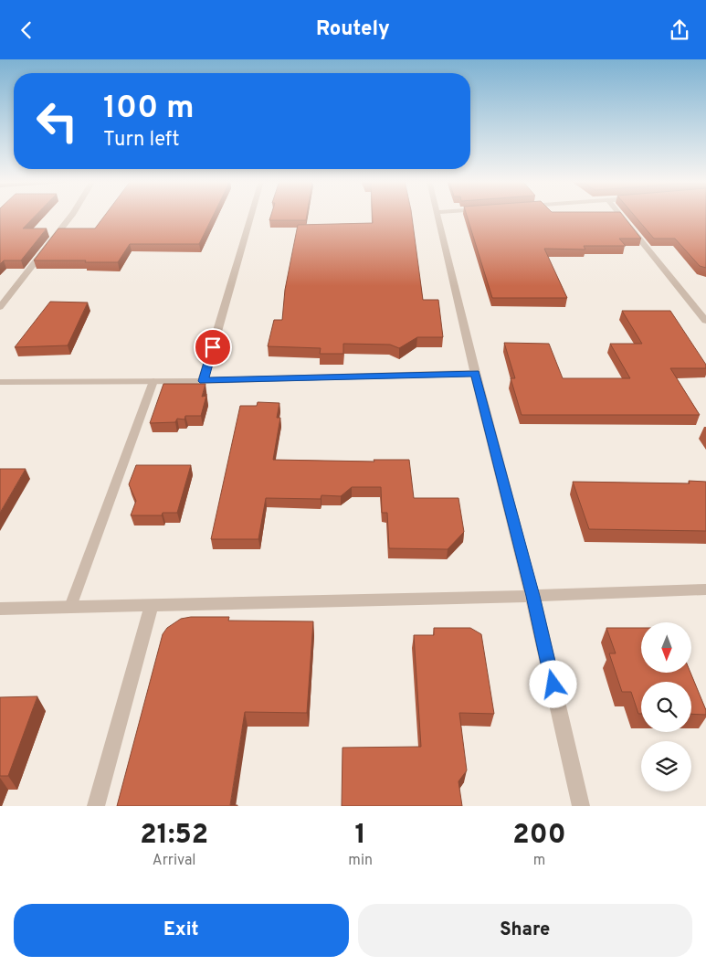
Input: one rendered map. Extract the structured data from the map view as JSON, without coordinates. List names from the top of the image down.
{
  "north": "bottom",
  "page": {
    "header": "Routely",
    "turn": ["100 m", "Turn left"],
    "eta": [
      "21:52",
      "Arrival",
      "1",
      "min",
      "200",
      "m"
    ],
    "buttons": ["Exit", "Share"]
  }
}
